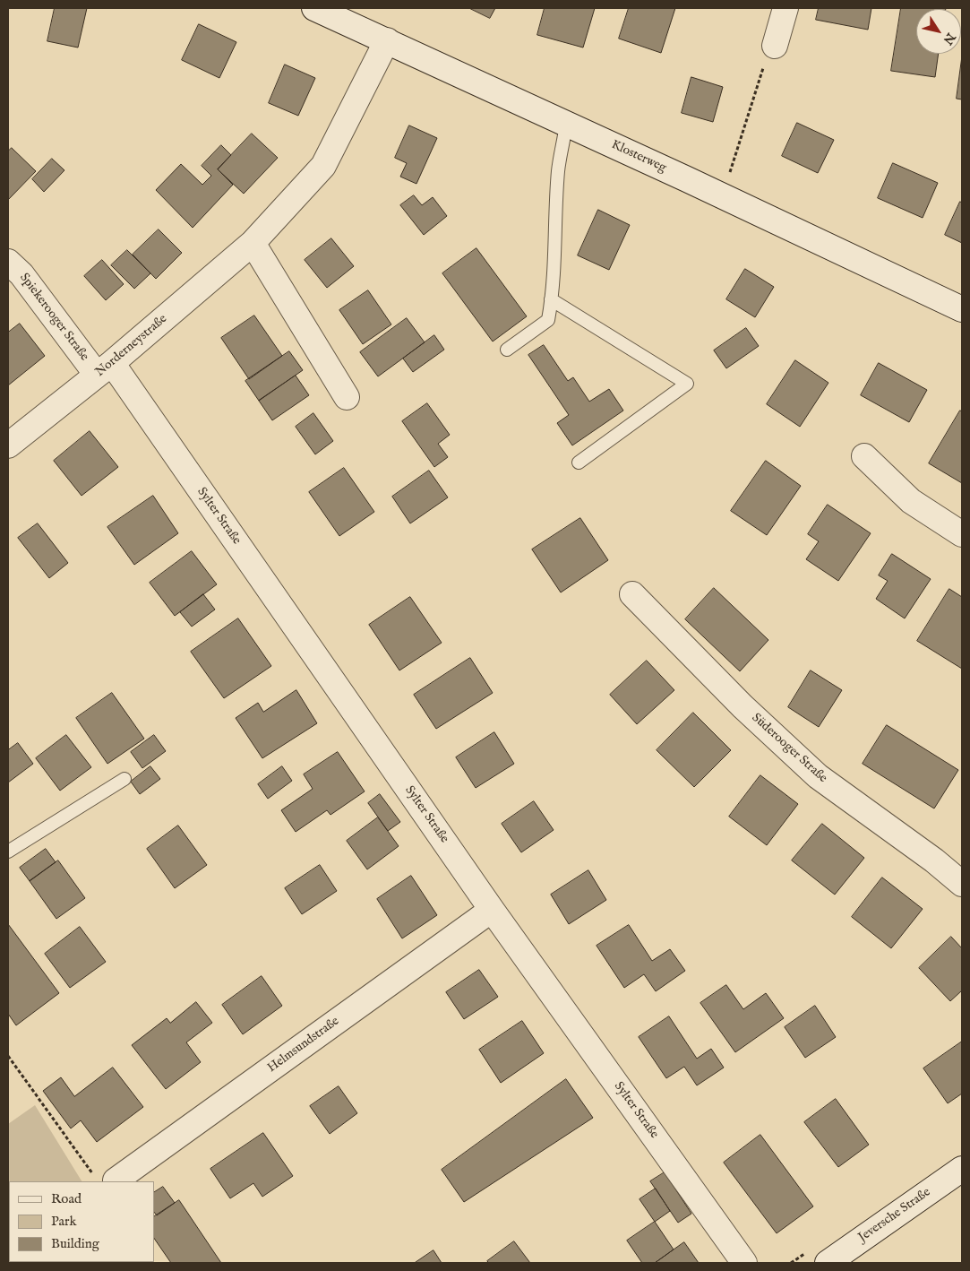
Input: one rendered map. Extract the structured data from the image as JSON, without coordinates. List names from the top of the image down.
{
  "streets": {
    "street": [
      "Klosterweg",
      "Spiekerooger Straße",
      "Norderneystraße",
      "Sylter Straße",
      "Süderooger Straße",
      "Helmsundstraße",
      "Jeversche Straße"
    ]
  },
  "crossings": [
    ["Klosterweg", "Norderneystraße"],
    ["Spiekerooger Straße", "Norderneystraße"],
    ["Spiekerooger Straße", "Sylter Straße"],
    ["Norderneystraße", "Sylter Straße"],
    ["Sylter Straße", "Helmsundstraße"]
  ],
  "legend": ["Road", "Park", "Building"],
  "north": "bottom right"
}
